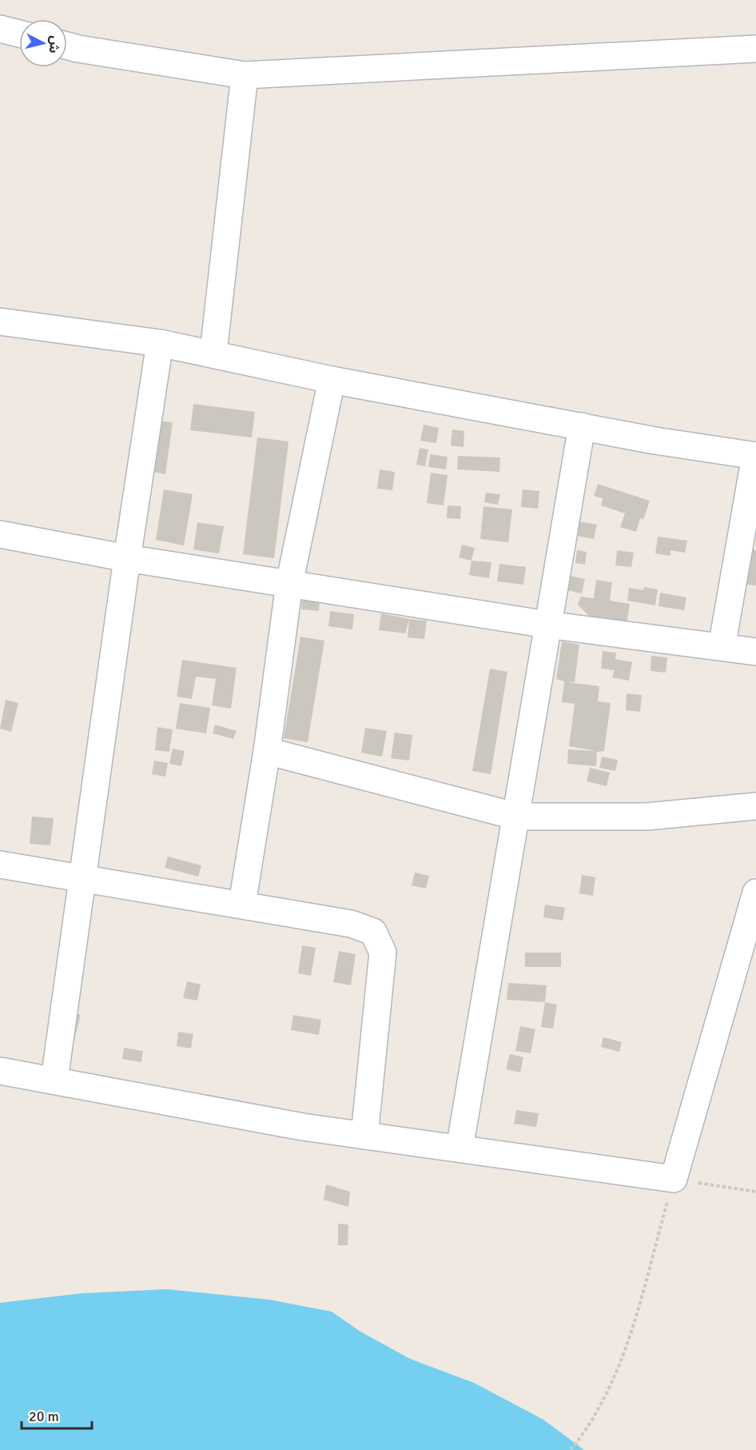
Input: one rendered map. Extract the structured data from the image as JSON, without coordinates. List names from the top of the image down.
{
  "scale_bar": "20 m",
  "north": "right"
}
